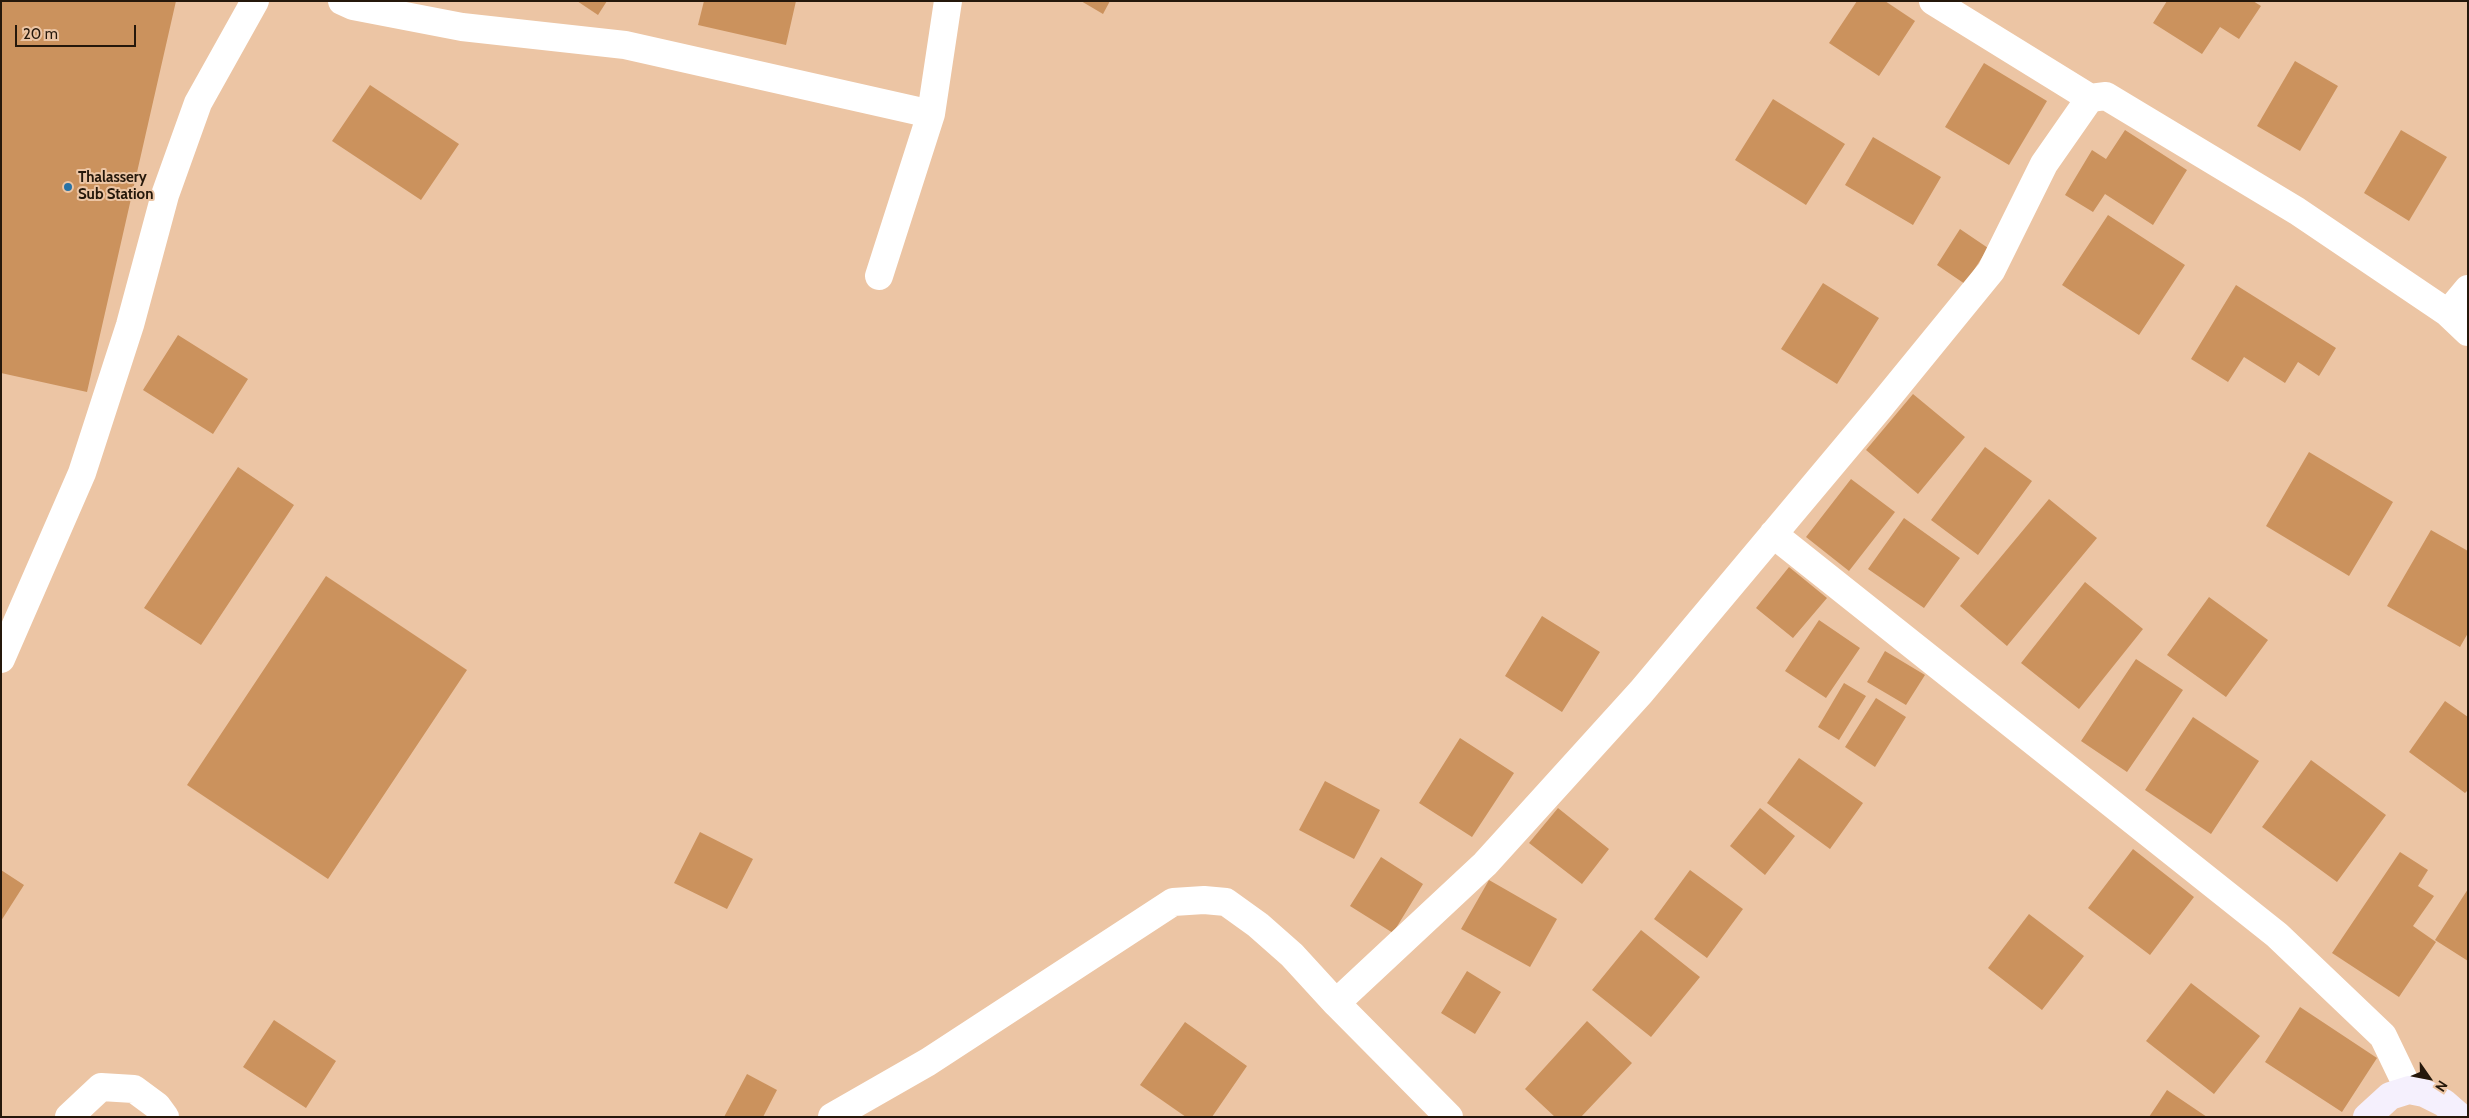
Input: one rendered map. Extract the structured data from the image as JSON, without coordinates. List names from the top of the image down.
{
  "places": ["Thalassery Sub Station"],
  "scale_bar": "20 m",
  "north": "bottom right"
}
